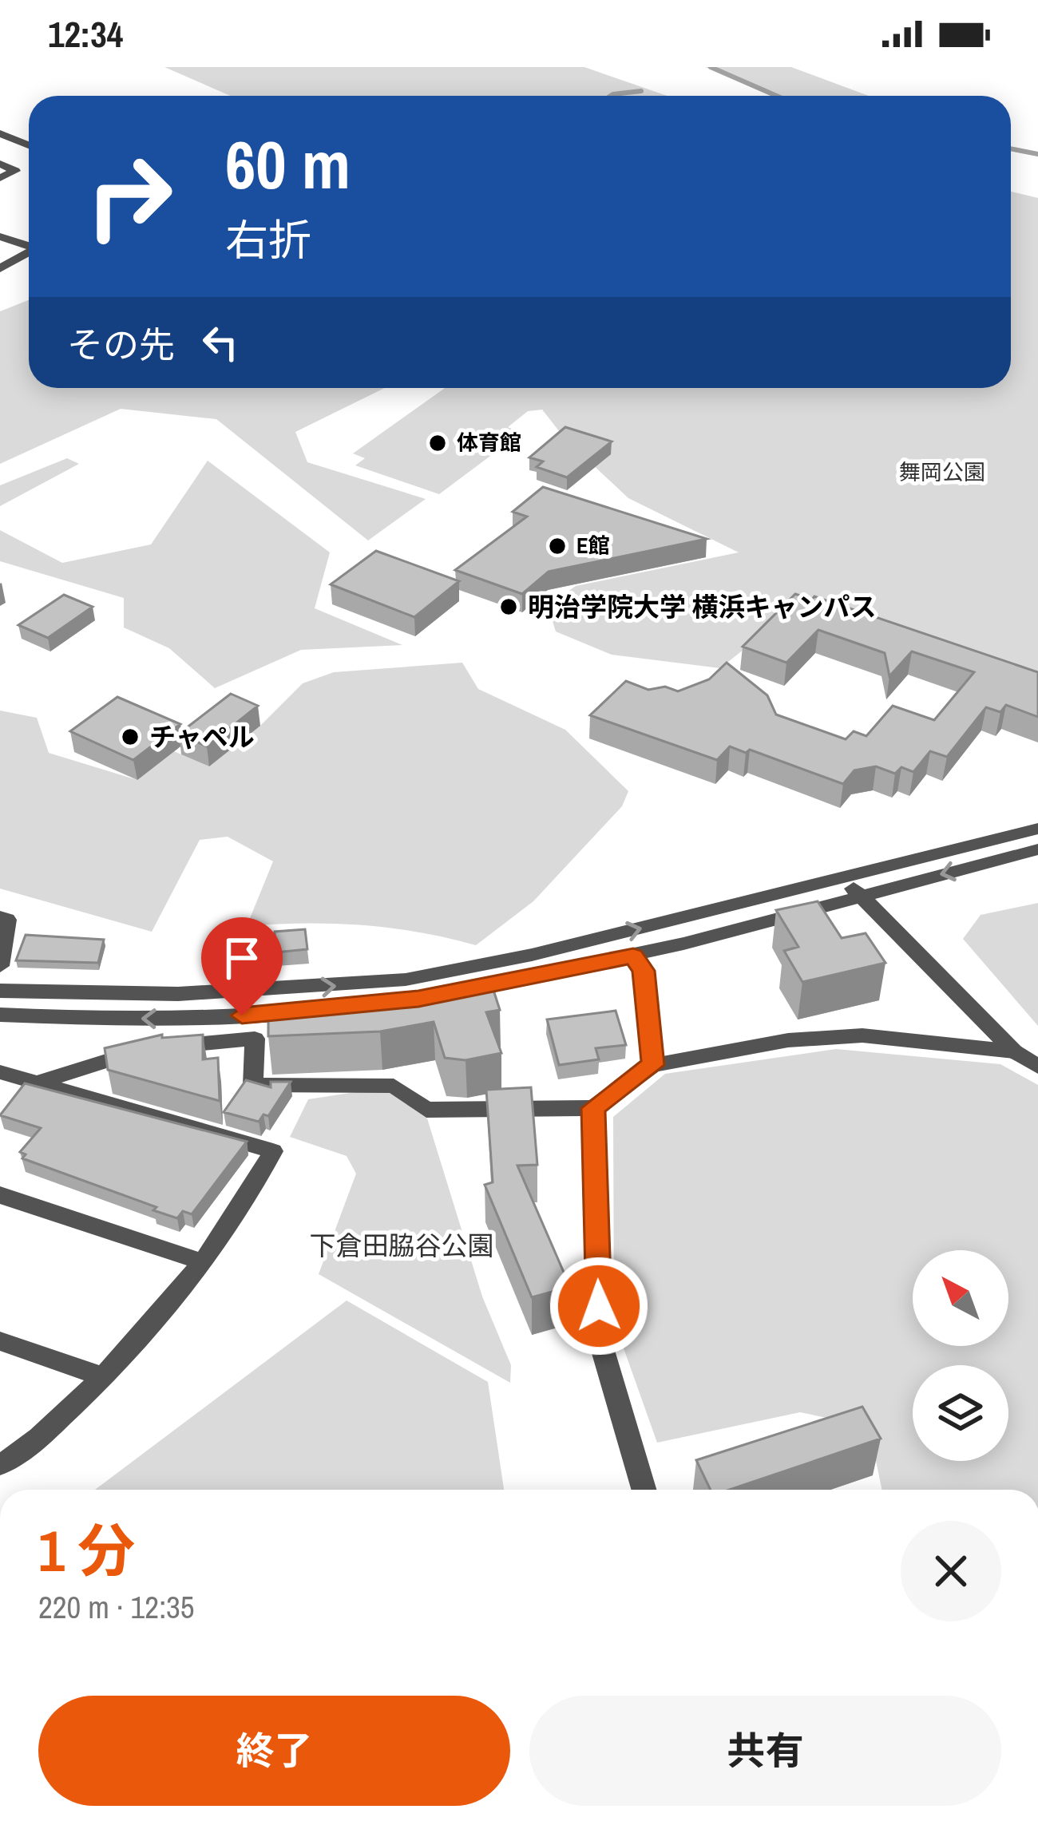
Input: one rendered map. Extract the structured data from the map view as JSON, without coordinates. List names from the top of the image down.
{
  "parks": ["舞岡公園", "下倉田脇谷公園"],
  "places": [
    "体育館",
    "E館",
    "明治学院大学 横浜キャンパス",
    "チャペル"
  ],
  "north": "top left",
  "page": {
    "status": "12:34",
    "turn": ["60 m", "右折"],
    "then": "その先",
    "heading": ["1 分", "220 m · 12:35"],
    "buttons": ["終了", "共有"]
  }
}
